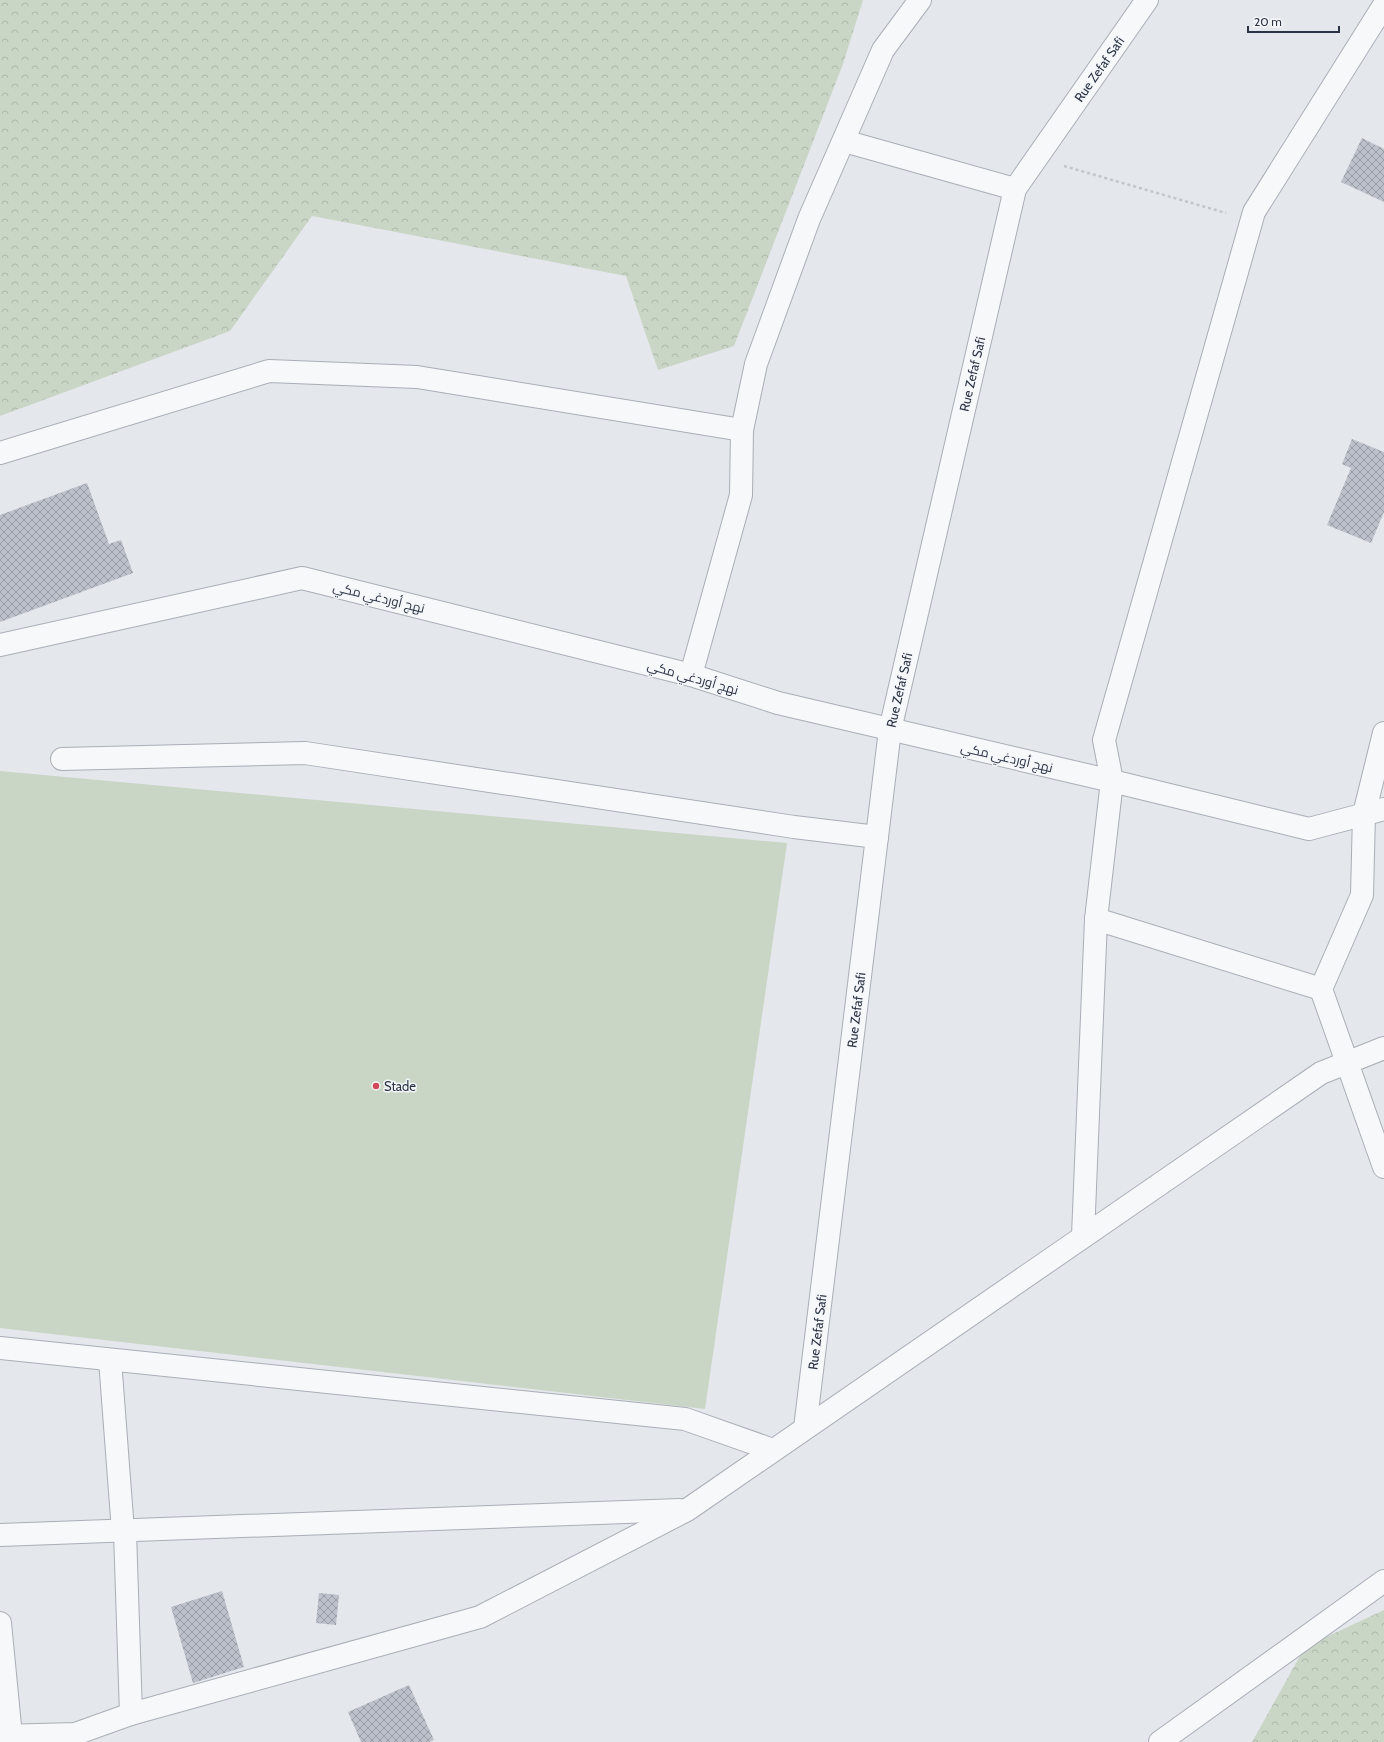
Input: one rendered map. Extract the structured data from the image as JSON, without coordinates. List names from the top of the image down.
{
  "streets": {
    "street": ["Rue Zefaf Safi", "نهج أوردغي مكي"]
  },
  "crossings": [
    ["Rue Zefaf Safi", "نهج أوردغي مكي"]
  ],
  "places": ["Stade"],
  "scale_bar": "20 m"
}
